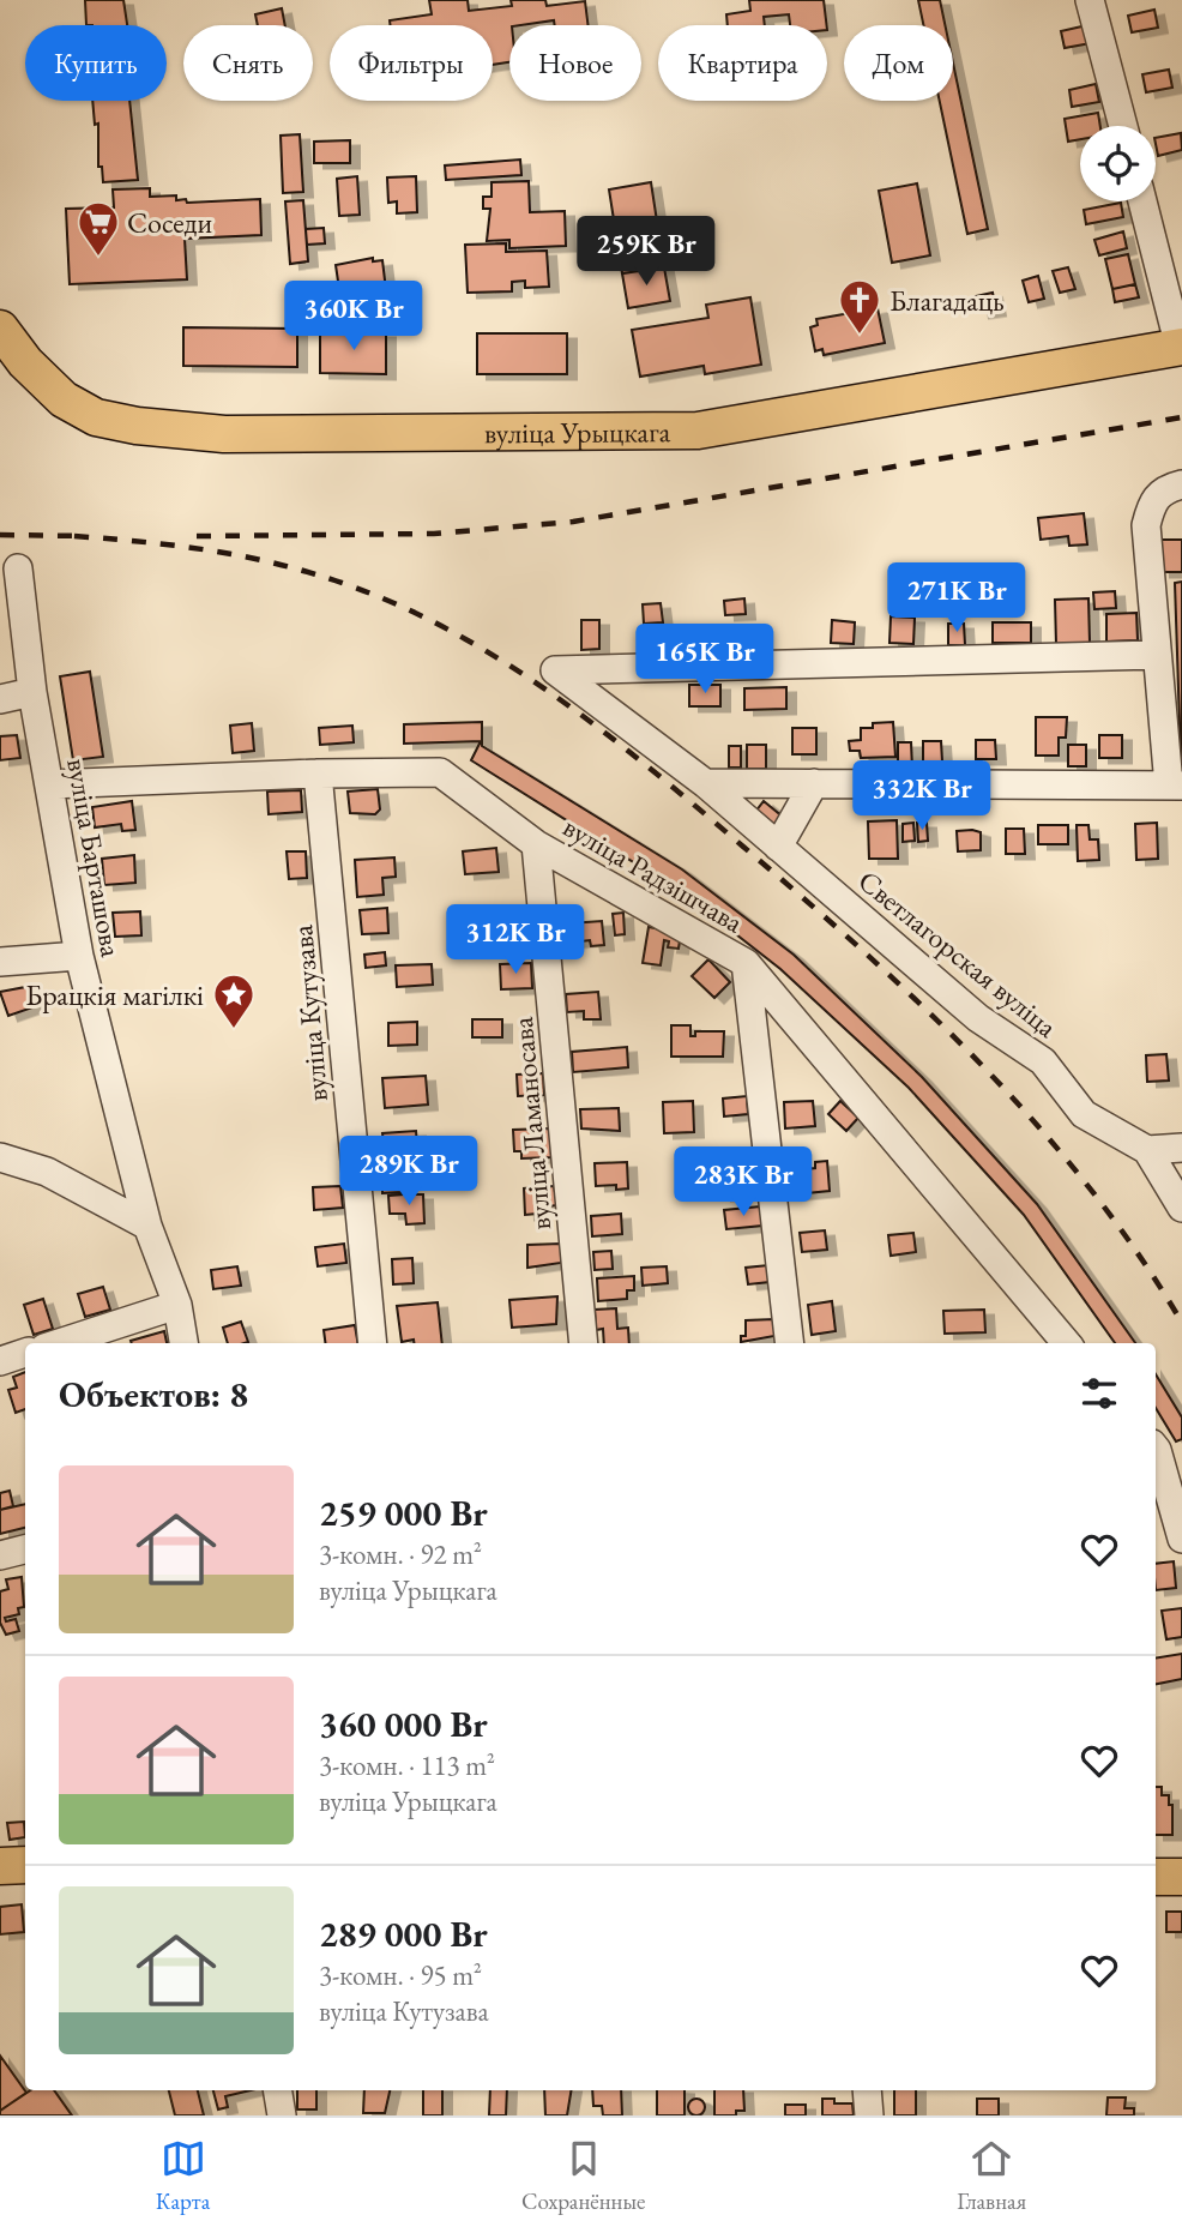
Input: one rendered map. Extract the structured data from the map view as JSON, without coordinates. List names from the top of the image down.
{
  "streets": {
    "main road": ["вуліца Урыцкага"],
    "street": [
      "вуліца Барташова",
      "вуліца Радзішчава",
      "Светлагорская вуліца",
      "вуліца Кутузава",
      "вуліца Ламаносава"
    ]
  },
  "crossings": [
    ["вуліца Барташова", "вуліца Радзішчава"],
    ["вуліца Радзішчава", "вуліца Кутузава"],
    ["вуліца Радзішчава", "вуліца Ламаносава"]
  ],
  "places": {
    "supermarket": ["Соседи"],
    "church": ["Благадаць"],
    "place": ["Брацкія магілкі"]
  },
  "page": {
    "chip": [
      "Купить",
      "Снять",
      "Фильтры",
      "Новое",
      "Квартира",
      "Дом"
    ],
    "price": [
      "259K Br",
      "360K Br",
      "271K Br",
      "165K Br",
      "332K Br",
      "312K Br",
      "289K Br",
      "283K Br"
    ],
    "heading": "Объектов: 8",
    "list": [
      {
        "name": "259 000 Br",
        "note": "3-комн. · 92 m² · вуліца Урыцкага"
      },
      {
        "name": "360 000 Br",
        "note": "3-комн. · 113 m² · вуліца Урыцкага"
      },
      {
        "name": "289 000 Br",
        "note": "3-комн. · 95 m² · вуліца Кутузава"
      }
    ],
    "tabs": ["Карта", "Сохранённые", "Главная"]
  }
}
